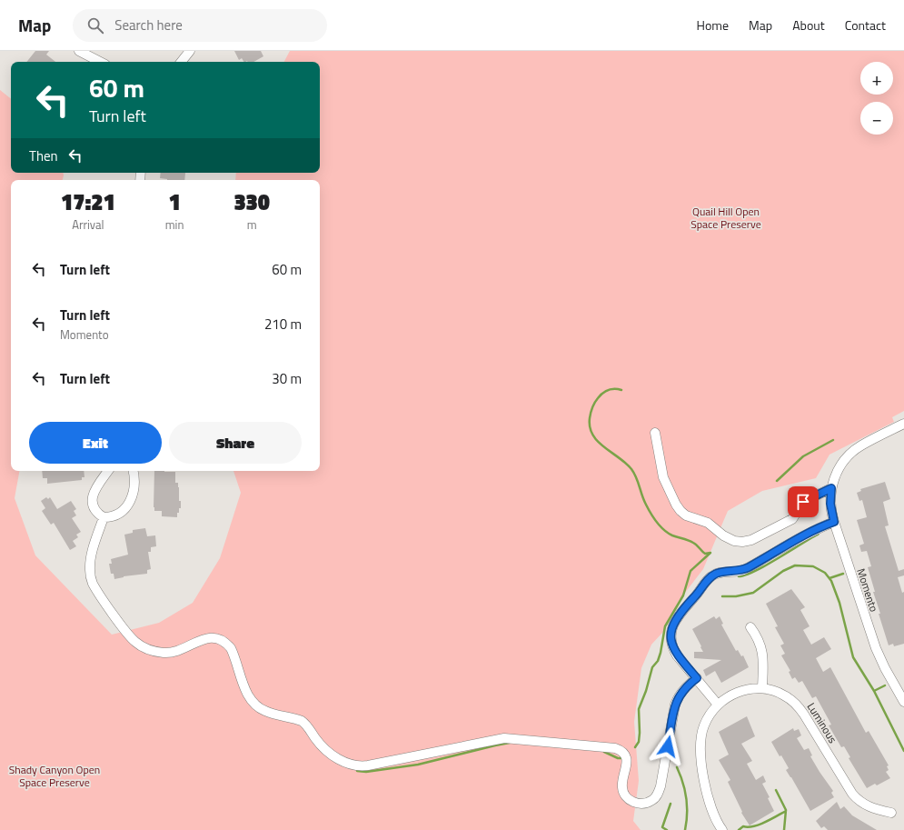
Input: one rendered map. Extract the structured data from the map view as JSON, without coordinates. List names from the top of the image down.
{
  "streets": {
    "street": ["Momento", "Luminous"]
  },
  "parks": ["Quail Hill Open Space Preserve", "Shady Canyon Open Space Preserve"],
  "page": {
    "header": "Map",
    "search": "Search here",
    "nav": [
      "Home",
      "Map",
      "About",
      "Contact"
    ],
    "map_buttons": ["+", "−"],
    "turn": ["60 m", "Turn left"],
    "then": "Then",
    "eta": [
      "17:21",
      "Arrival",
      "1",
      "min",
      "330",
      "m"
    ],
    "list": [
      {
        "name": "Turn left",
        "value": "60 m"
      },
      {
        "name": "Turn left",
        "note": "Momento",
        "value": "210 m"
      },
      {
        "name": "Turn left",
        "value": "30 m"
      }
    ],
    "buttons": ["Exit", "Share"]
  }
}
